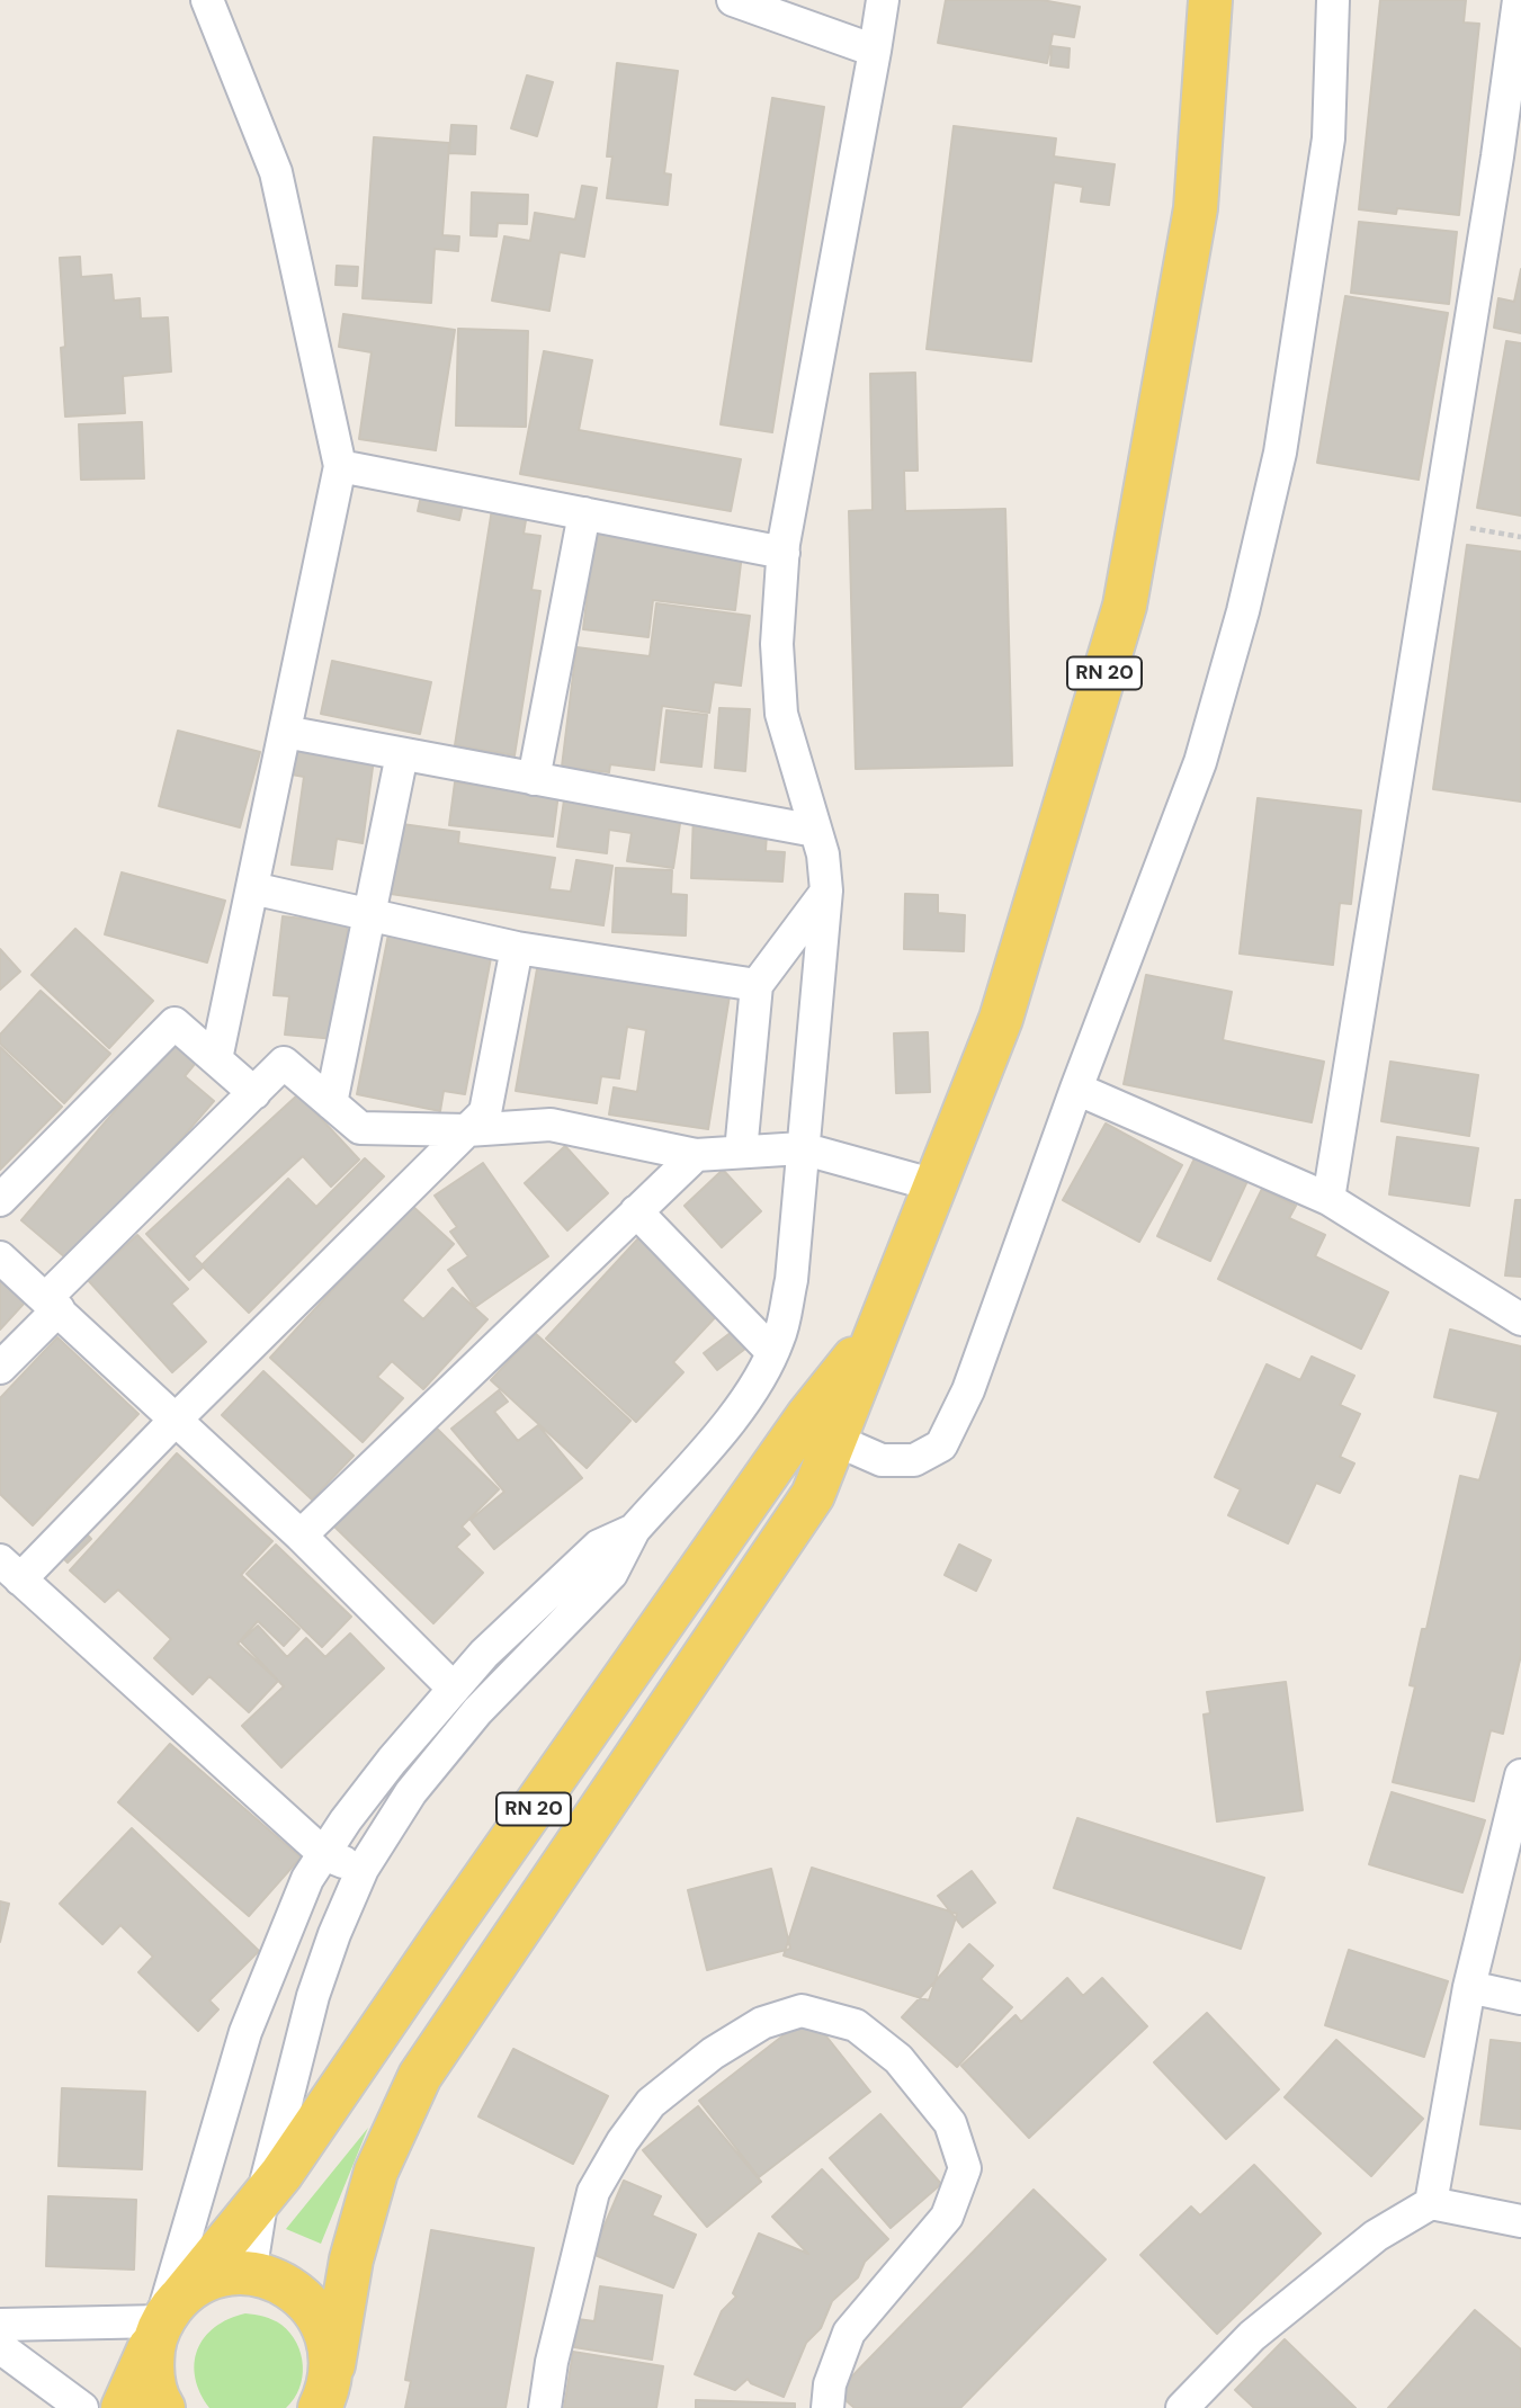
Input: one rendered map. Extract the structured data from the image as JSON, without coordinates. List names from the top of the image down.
{
  "streets": {
    "main road": ["RN 20"]
  }
}
